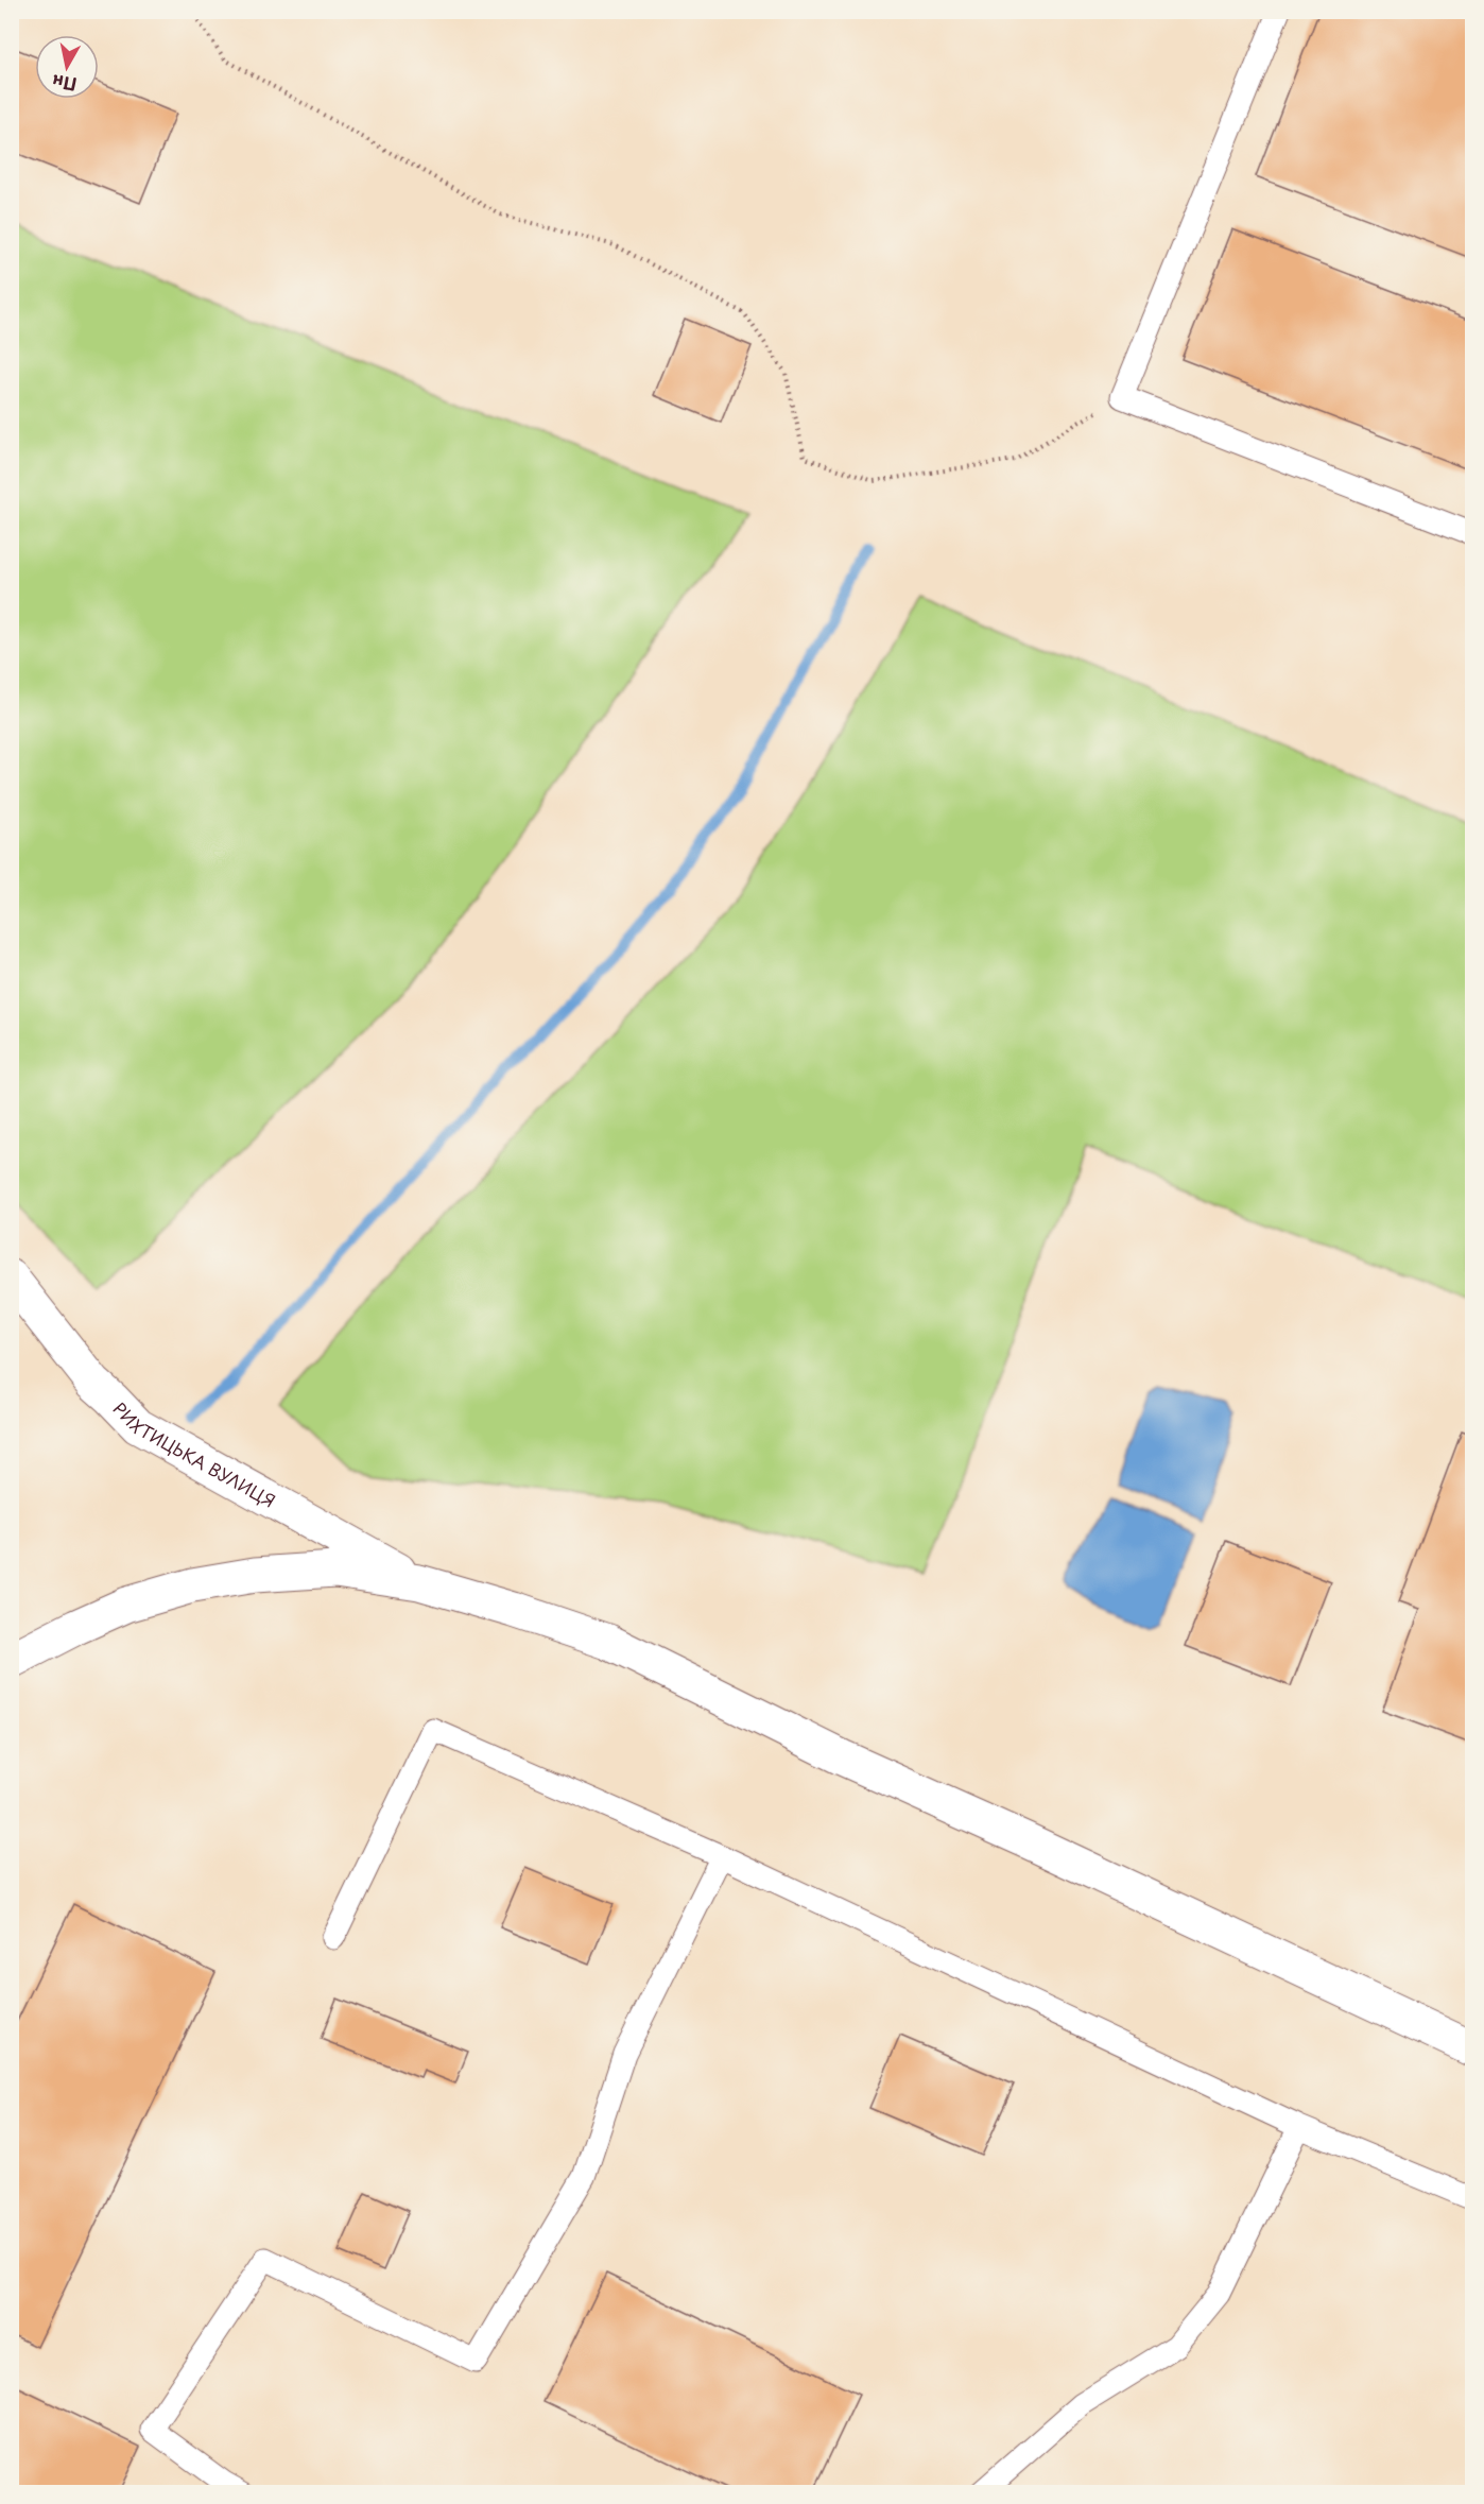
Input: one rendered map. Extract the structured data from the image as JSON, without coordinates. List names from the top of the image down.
{
  "streets": {
    "street": ["РИХТИЦЬКА ВУЛИЦЯ"]
  },
  "north": "bottom"
}
